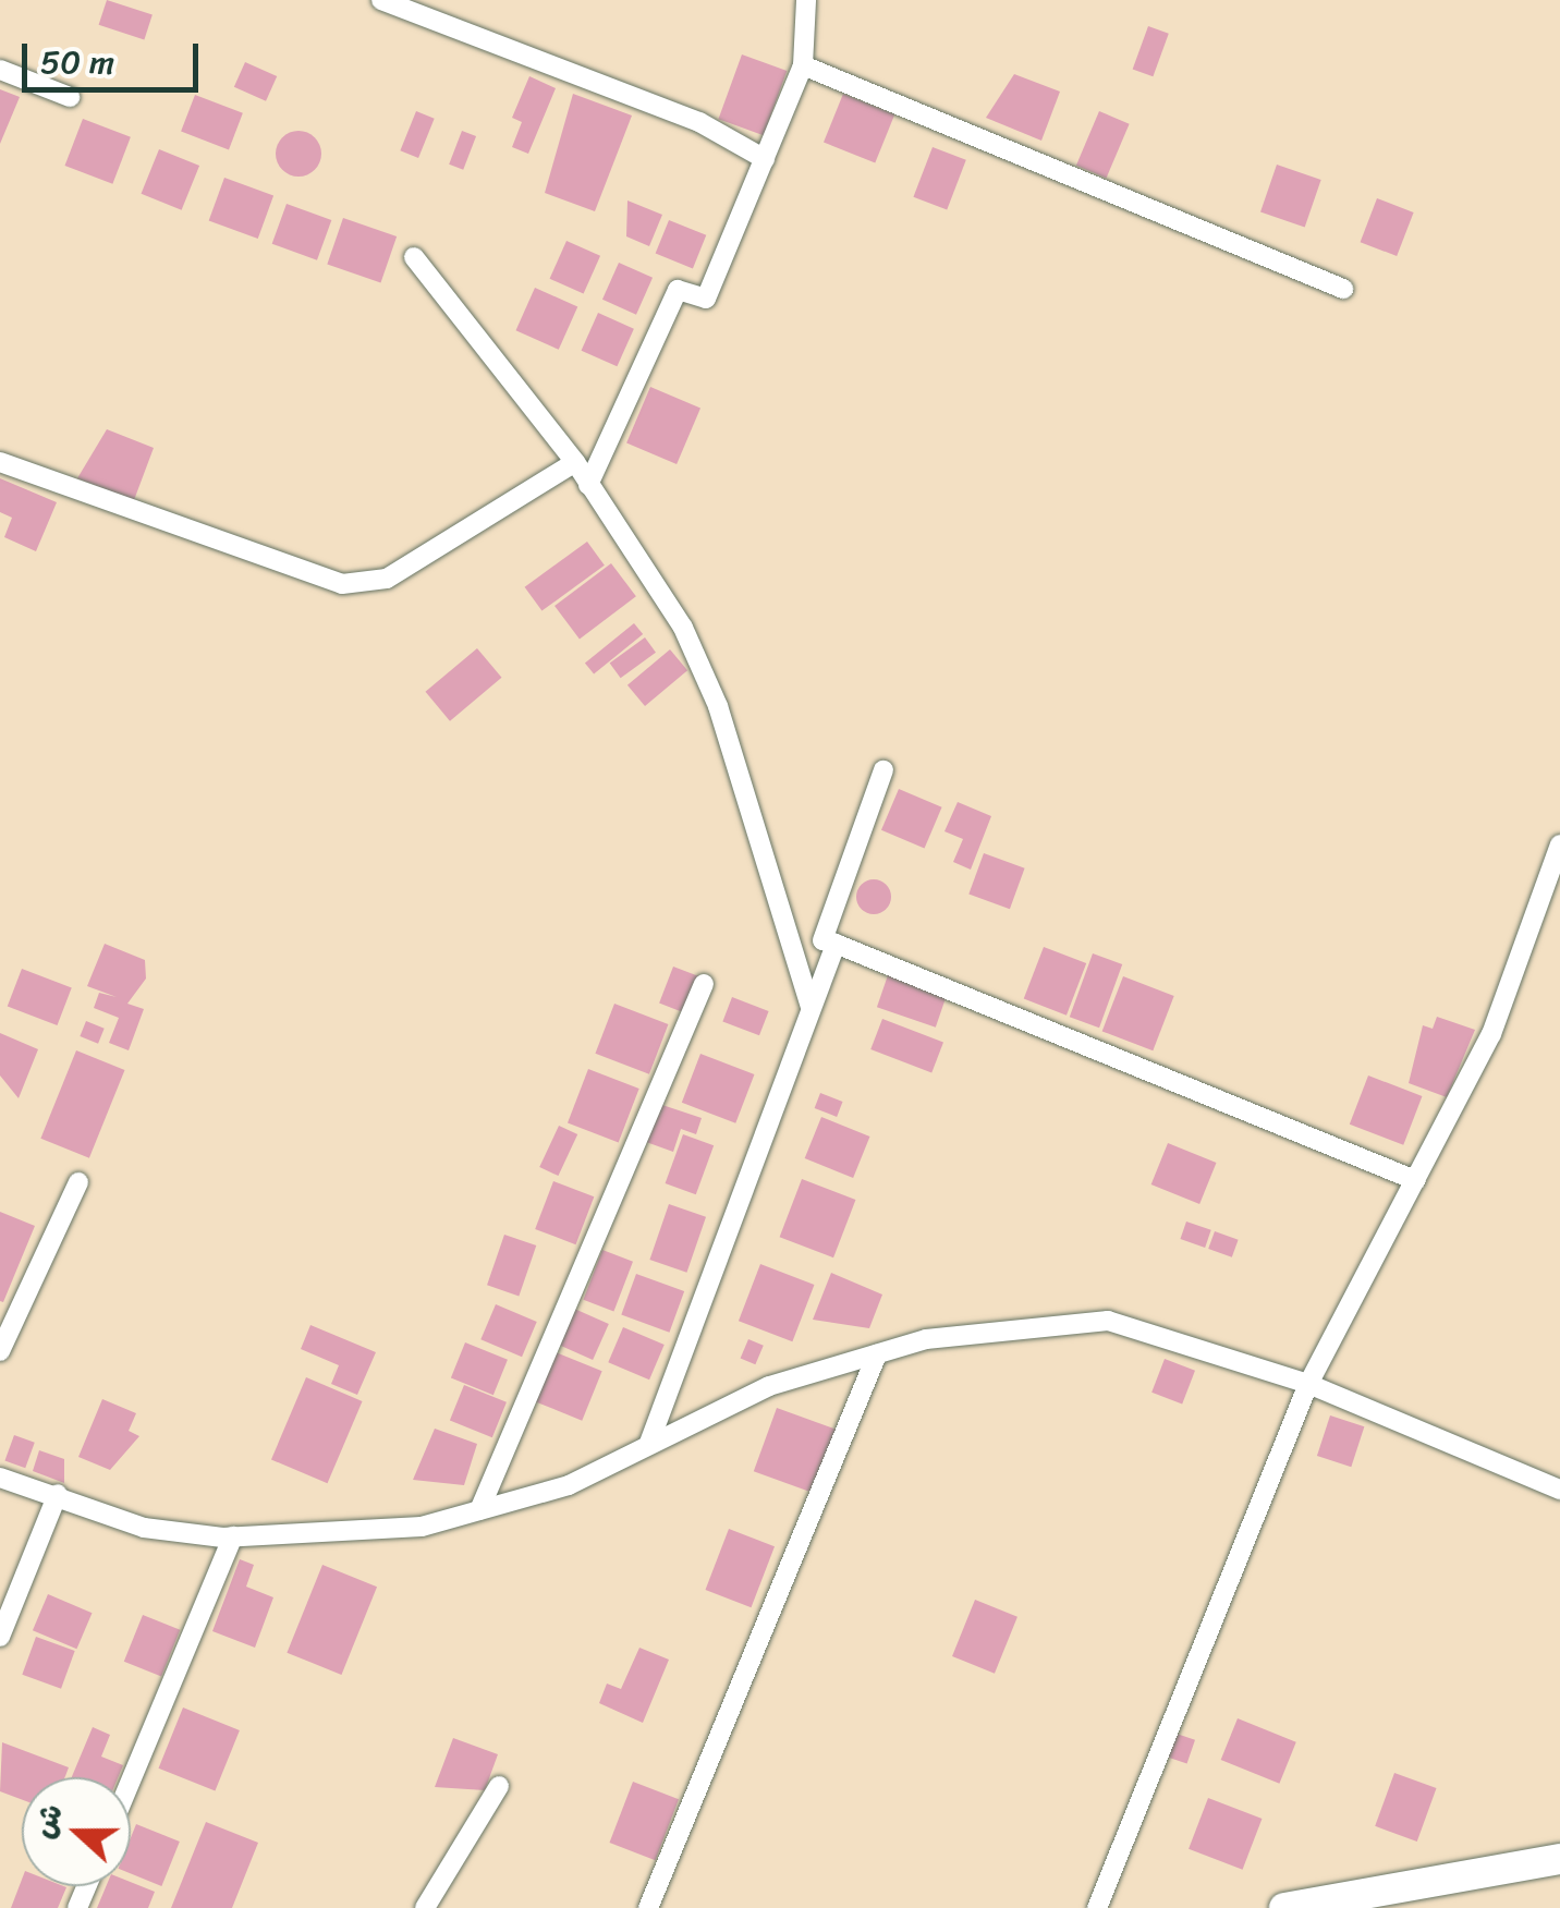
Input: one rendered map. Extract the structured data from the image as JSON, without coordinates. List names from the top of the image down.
{
  "scale_bar": "50 m",
  "north": "left"
}
